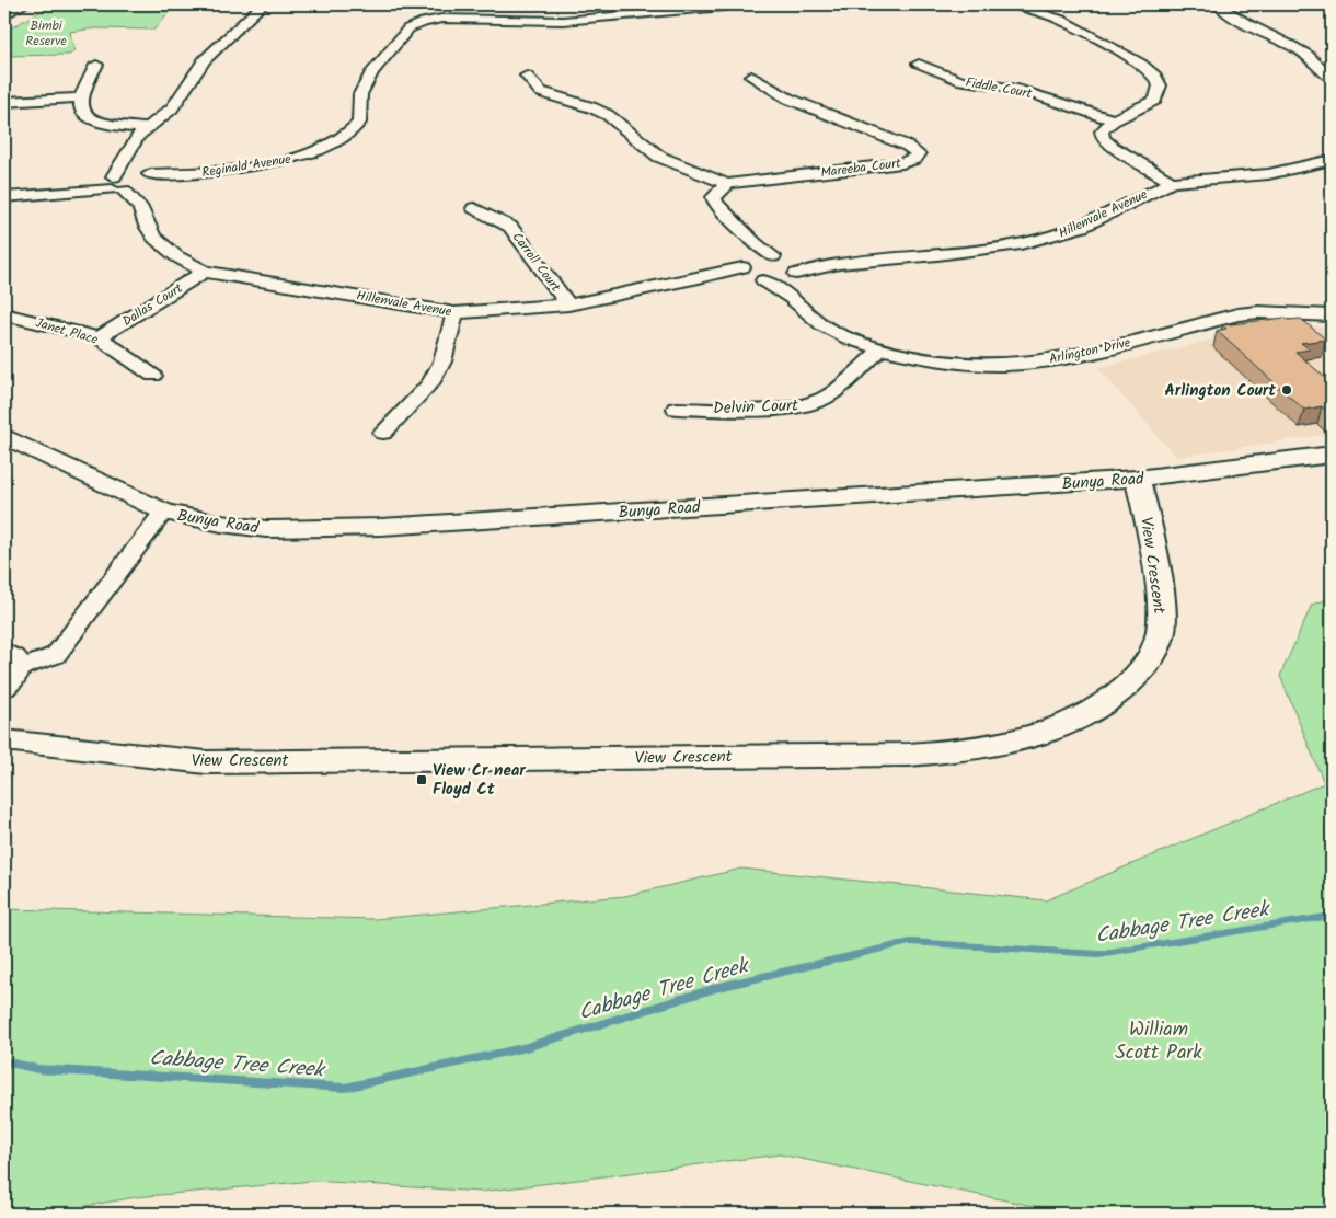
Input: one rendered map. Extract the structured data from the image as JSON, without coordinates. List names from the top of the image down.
{
  "streets": {
    "street": [
      "Fiddle Court",
      "Reginald Avenue",
      "Mareeba Court",
      "Hillenvale Avenue",
      "Carroll Court",
      "Dallas Court",
      "Janet Place",
      "Arlington Drive",
      "Delvin Court",
      "Bunya Road",
      "View Crescent"
    ]
  },
  "crossings": [
    ["Reginald Avenue", "Hillenvale Avenue"],
    ["Hillenvale Avenue", "Carroll Court"],
    ["Hillenvale Avenue", "Dallas Court"],
    ["Hillenvale Avenue", "Arlington Drive"],
    ["Dallas Court", "Janet Place"],
    ["Arlington Drive", "Delvin Court"],
    ["Bunya Road", "View Crescent"]
  ],
  "water": ["Cabbage Tree Creek"],
  "parks": ["Bimbi Reserve", "William Scott Park"],
  "places": {
    "other": ["Arlington Court"],
    "transit": ["View Cr near Floyd Ct"]
  }
}
